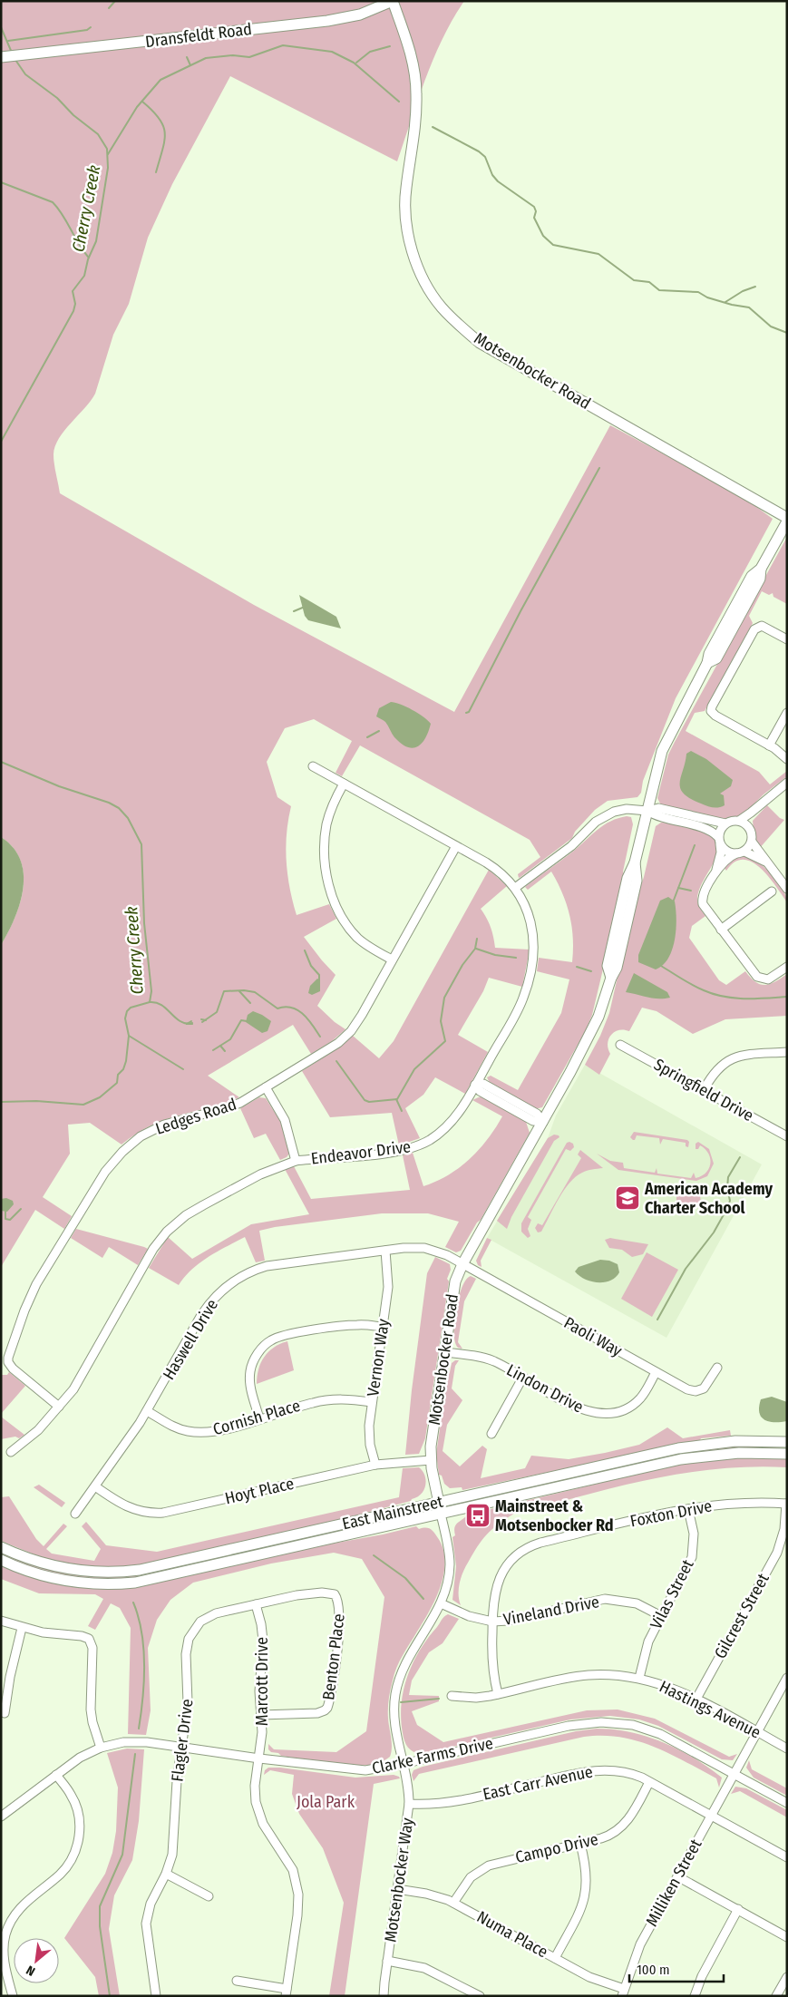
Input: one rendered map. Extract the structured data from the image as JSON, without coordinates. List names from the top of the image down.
{
  "streets": {
    "main road": ["Dransfeldt Road", "Motsenbocker Road", "East Mainstreet"],
    "street": [
      "Springfield Drive",
      "Ledges Road",
      "Endeavor Drive",
      "Paoli Way",
      "Haswell Drive",
      "Vernon Way",
      "Lindon Drive",
      "Cornish Place",
      "Hoyt Place",
      "Foxton Drive",
      "Vilas Street",
      "Vineland Drive",
      "Gilcrest Street",
      "Benton Place",
      "Marcott Drive",
      "Hastings Avenue",
      "Flagler Drive",
      "Clarke Farms Drive",
      "East Carr Avenue",
      "Campo Drive",
      "Motsenbocker Way",
      "Milliken Street",
      "Numa Place"
    ]
  },
  "crossings": [
    ["Dransfeldt Road", "Motsenbocker Road"],
    ["Motsenbocker Road", "Paoli Way"],
    ["Motsenbocker Road", "Haswell Drive"],
    ["Motsenbocker Road", "Lindon Drive"],
    ["Motsenbocker Road", "Hoyt Place"],
    ["Motsenbocker Road", "East Mainstreet"],
    ["Motsenbocker Road", "Vineland Drive"],
    ["Motsenbocker Road", "Clarke Farms Drive"],
    ["Motsenbocker Road", "Motsenbocker Way"],
    ["Ledges Road", "Endeavor Drive"],
    ["Paoli Way", "Haswell Drive"],
    ["Paoli Way", "Lindon Drive"],
    ["Haswell Drive", "Vernon Way"],
    ["Haswell Drive", "Cornish Place"],
    ["Haswell Drive", "Hoyt Place"],
    ["Vernon Way", "Cornish Place"],
    ["Vernon Way", "Hoyt Place"],
    ["Foxton Drive", "Vilas Street"],
    ["Foxton Drive", "Vineland Drive"],
    ["Foxton Drive", "Gilcrest Street"],
    ["Foxton Drive", "Hastings Avenue"],
    ["Vilas Street", "Vineland Drive"],
    ["Vilas Street", "Hastings Avenue"],
    ["Gilcrest Street", "Hastings Avenue"],
    ["Benton Place", "Marcott Drive"],
    ["Benton Place", "Flagler Drive"],
    ["Marcott Drive", "Flagler Drive"],
    ["Marcott Drive", "Clarke Farms Drive"],
    ["Hastings Avenue", "Milliken Street"],
    ["Flagler Drive", "Clarke Farms Drive"],
    ["Clarke Farms Drive", "Motsenbocker Way"],
    ["Clarke Farms Drive", "Milliken Street"],
    ["East Carr Avenue", "Campo Drive"],
    ["East Carr Avenue", "Motsenbocker Way"],
    ["East Carr Avenue", "Milliken Street"],
    ["Campo Drive", "Numa Place"],
    ["Motsenbocker Way", "Numa Place"],
    ["Milliken Street", "Numa Place"]
  ],
  "water": ["Cherry Creek"],
  "parks": ["Jola Park"],
  "places": {
    "school or university": ["American Academy Charter School"],
    "bus stop": ["Mainstreet & Motsenbocker Rd"]
  },
  "scale_bar": "100 m",
  "north": "bottom left"
}
